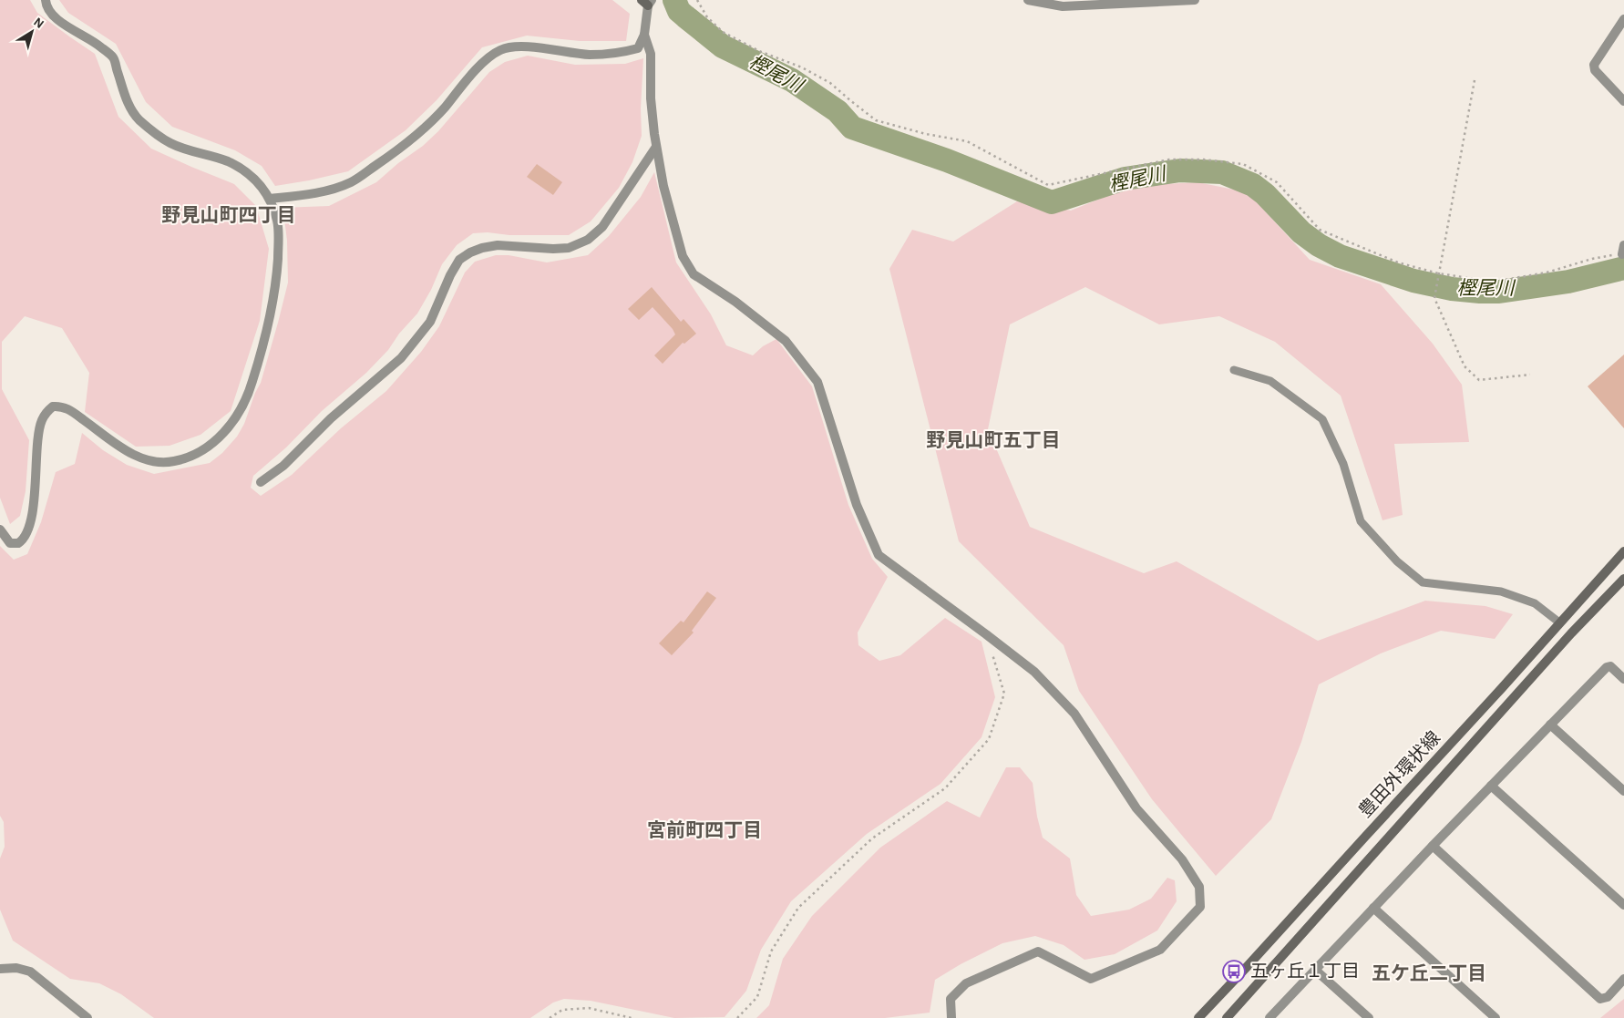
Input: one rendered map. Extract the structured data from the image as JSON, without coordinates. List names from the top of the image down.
{
  "streets": {
    "street": ["豊田外環状線"]
  },
  "districts": [
    "野見山町四丁目",
    "野見山町五丁目",
    "宮前町四丁目",
    "五ケ丘二丁目"
  ],
  "water": ["樫尾川"],
  "places": {
    "bus stop": ["五ヶ丘１丁目"]
  },
  "north": "top right"
}
